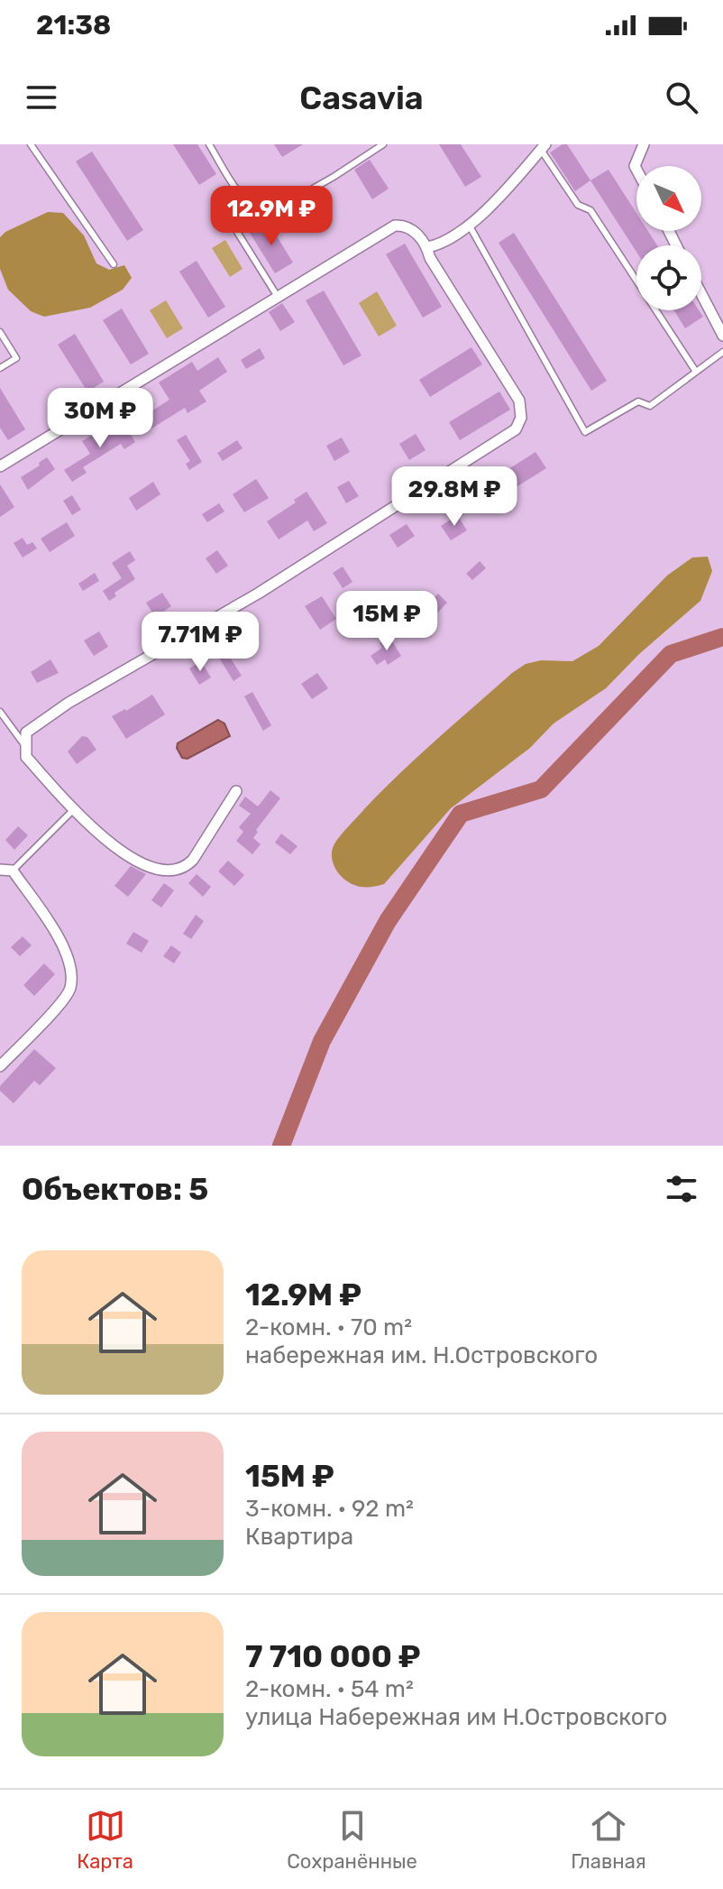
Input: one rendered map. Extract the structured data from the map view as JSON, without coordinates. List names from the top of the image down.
{
  "north": "bottom right",
  "page": {
    "status": "21:38",
    "header": "Casavia",
    "price": [
      "12.9M ₽",
      "30M ₽",
      "29.8M ₽",
      "15M ₽",
      "7.71M ₽"
    ],
    "heading": "Объектов: 5",
    "list": [
      {
        "name": "12.9M ₽",
        "note": "2-комн. · 70 m² · набережная им. Н.Островского"
      },
      {
        "name": "15M ₽",
        "note": "3-комн. · 92 m² · Квартира"
      },
      {
        "name": "7 710 000 ₽",
        "note": "2-комн. · 54 m² · улица Набережная им Н.Островского"
      }
    ],
    "tabs": ["Карта", "Сохранённые", "Главная"]
  }
}
